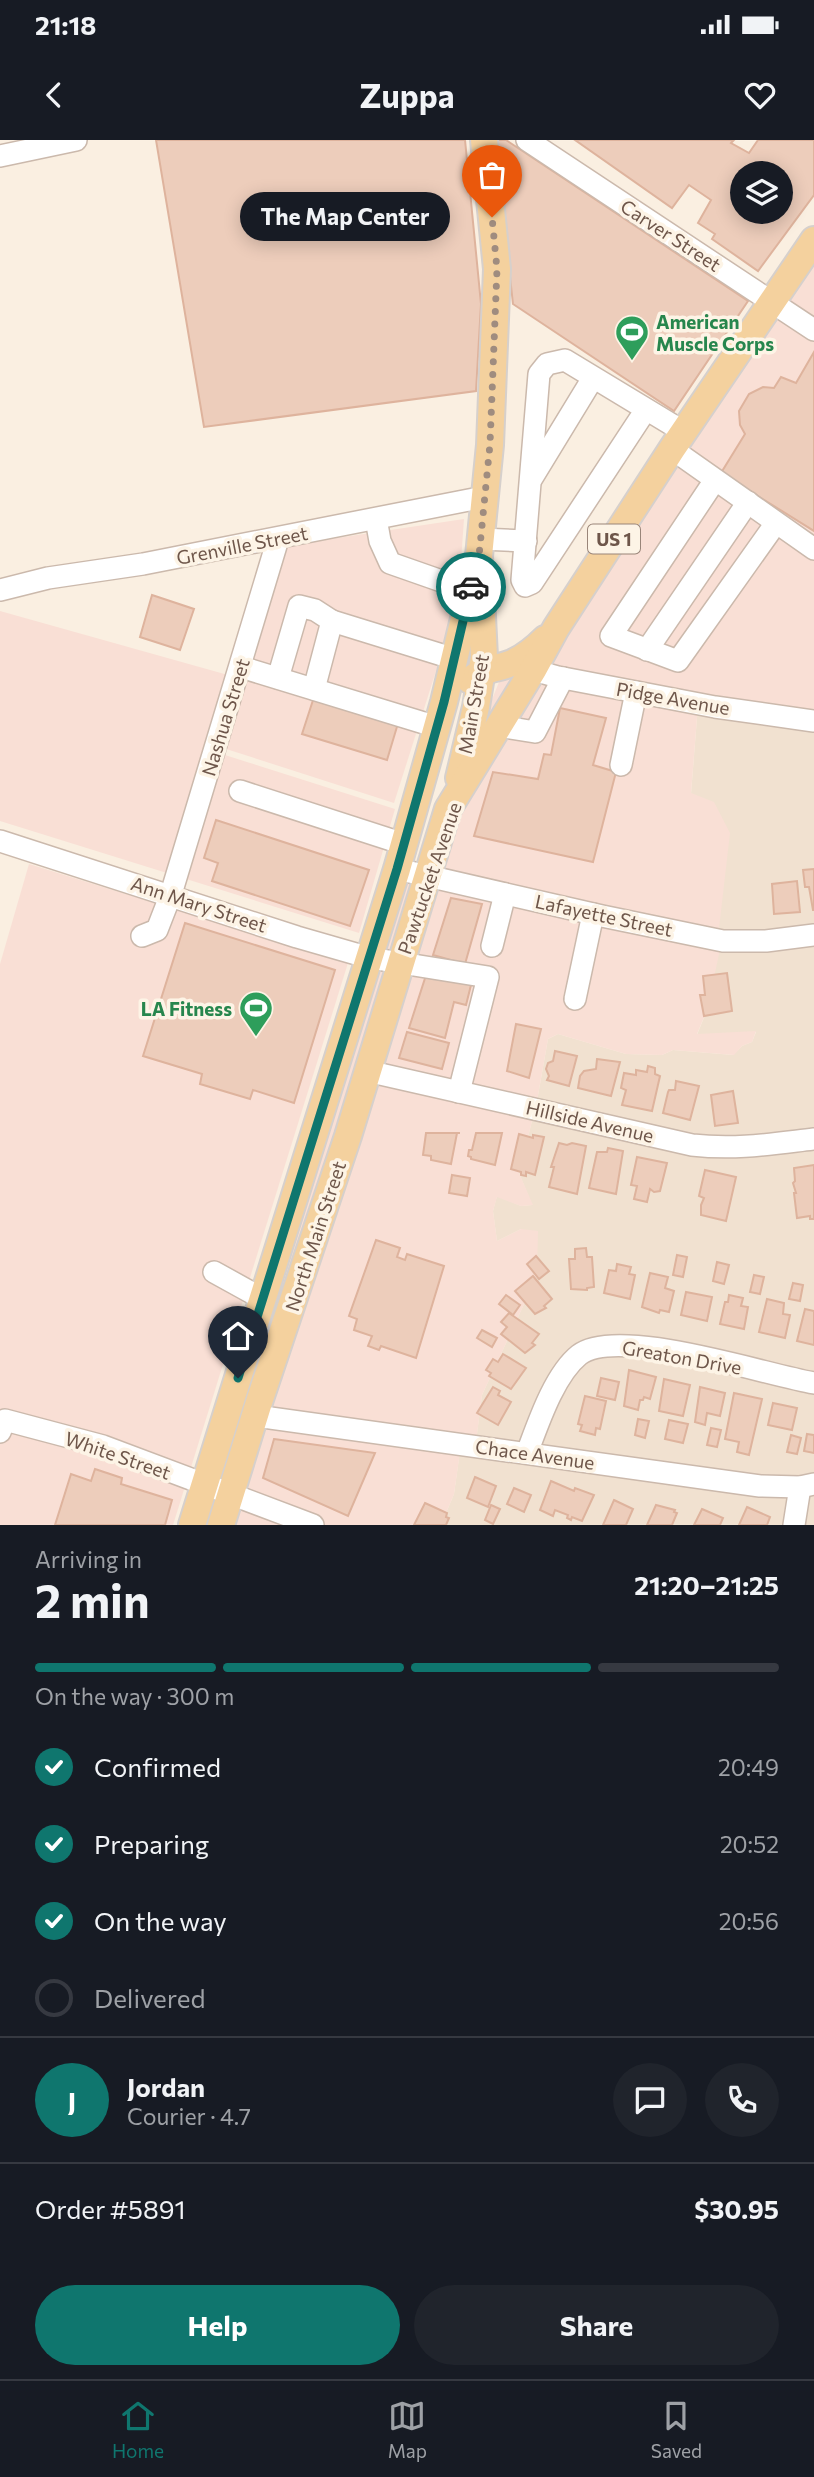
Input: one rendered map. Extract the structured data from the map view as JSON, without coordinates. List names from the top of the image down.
{
  "streets": {
    "main road": [
      "US 1",
      "Main Street",
      "Pawtucket Avenue",
      "North Main Street"
    ],
    "street": [
      "Carver Street",
      "Grenville Street",
      "Pidge Avenue",
      "Nashua Street",
      "Ann Mary Street",
      "Lafayette Street",
      "Hillside Avenue",
      "Greaton Drive",
      "Chace Avenue",
      "White Street"
    ]
  },
  "crossings": [
    ["Carver Street", "Pawtucket Avenue"],
    ["Grenville Street", "Main Street"],
    ["Grenville Street", "Nashua Street"],
    ["Pidge Avenue", "Pawtucket Avenue"],
    ["Main Street", "Pawtucket Avenue"],
    ["Nashua Street", "Ann Mary Street"],
    ["Pawtucket Avenue", "Ann Mary Street"],
    ["Pawtucket Avenue", "Lafayette Street"],
    ["Pawtucket Avenue", "Hillside Avenue"],
    ["Pawtucket Avenue", "North Main Street"],
    ["Ann Mary Street", "Hillside Avenue"],
    ["Hillside Avenue", "North Main Street"],
    ["North Main Street", "Chace Avenue"],
    ["North Main Street", "White Street"],
    ["Greaton Drive", "Chace Avenue"]
  ],
  "places": {
    "other": ["The Map Center"],
    "sports": ["American Muscle Corps", "LA Fitness"]
  },
  "page": {
    "status": "21:18",
    "header": "Zuppa",
    "bubble": "The Map Center",
    "heading": ["2 min", "Arriving in", "21:20–21:25"],
    "panel": [
      "Jordan",
      "Courier · 4.7",
      "Order #5891",
      "$30.95"
    ],
    "bar": "On the way · 300 m",
    "list": [
      ["Confirmed", "20:49"],
      ["Preparing", "20:52"],
      ["On the way", "20:56"],
      "Delivered"
    ],
    "round": "J",
    "buttons": ["Help", "Share"],
    "tabs": ["Home", "Map", "Saved"]
  }
}
